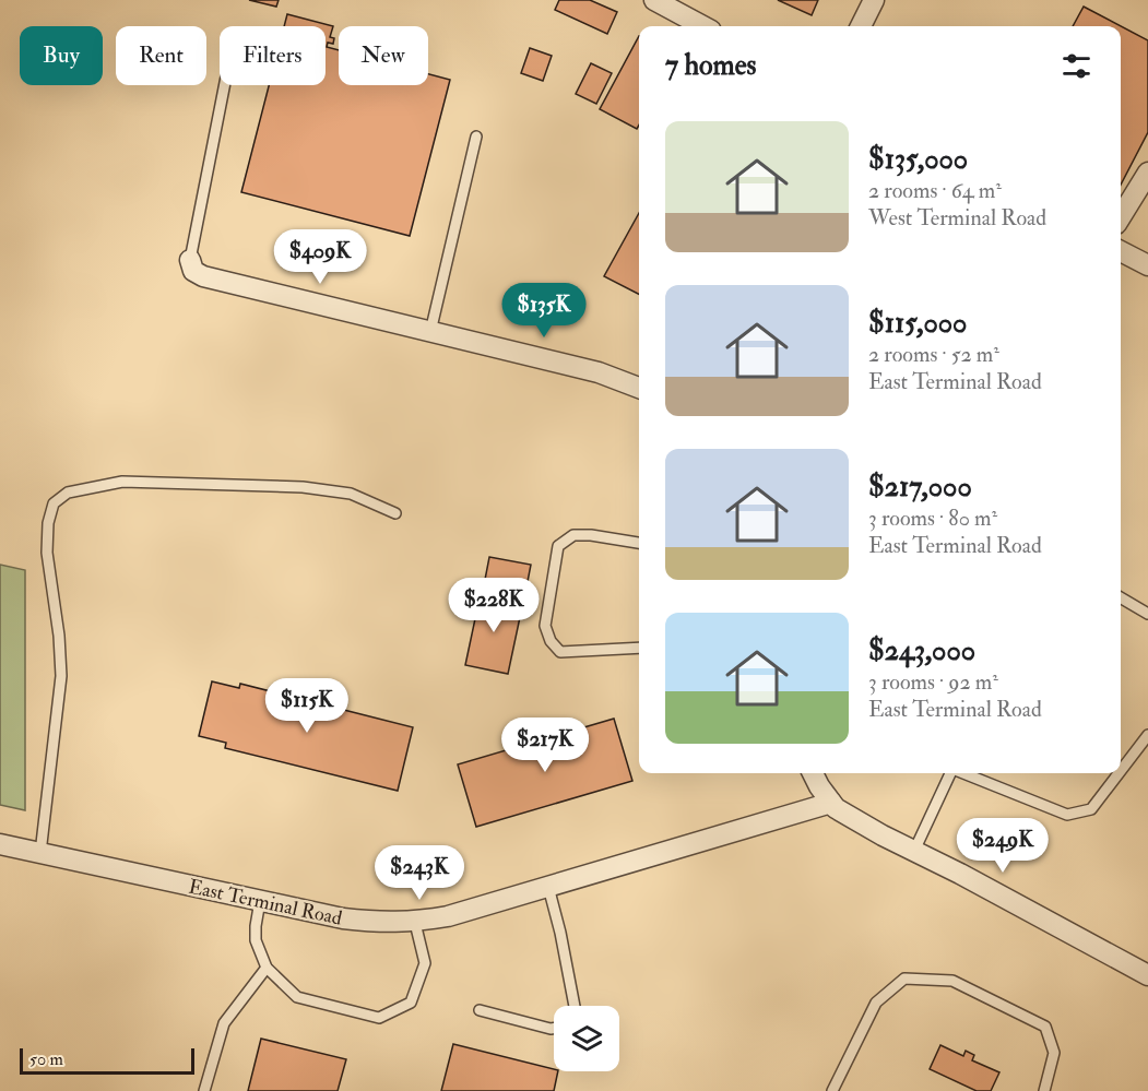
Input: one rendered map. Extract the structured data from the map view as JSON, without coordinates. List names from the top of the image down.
{
  "streets": {
    "street": ["East Terminal Road"]
  },
  "scale_bar": "50 m",
  "page": {
    "chip": [
      "Buy",
      "Rent",
      "Filters",
      "New"
    ],
    "heading": "7 homes",
    "list": [
      {
        "name": "$135,000",
        "note": "2 rooms · 64 m² · West Terminal Road"
      },
      {
        "name": "$115,000",
        "note": "2 rooms · 52 m² · East Terminal Road"
      },
      {
        "name": "$217,000",
        "note": "3 rooms · 80 m² · East Terminal Road"
      },
      {
        "name": "$243,000",
        "note": "3 rooms · 92 m² · East Terminal Road"
      }
    ],
    "price": [
      "$409K",
      "$135K",
      "$228K",
      "$115K",
      "$217K",
      "$249K",
      "$243K"
    ],
    "scale": "50 m"
  }
}
